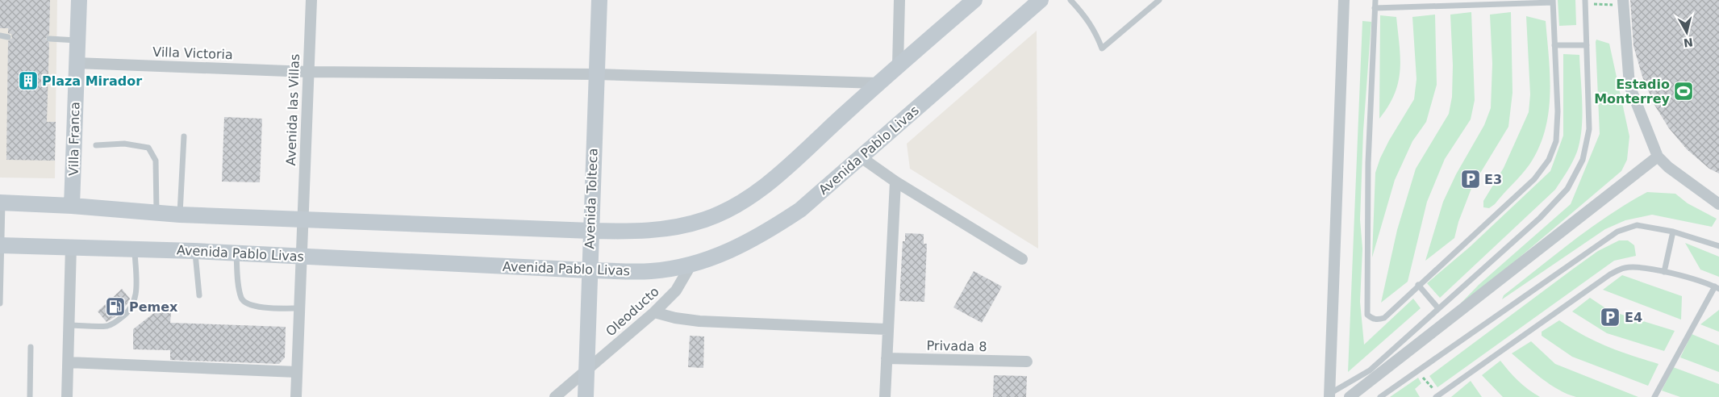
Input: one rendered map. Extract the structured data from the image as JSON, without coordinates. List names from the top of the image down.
{
  "streets": {
    "main road": ["Villa Franca", "Avenida Pablo Livas", "Avenida Tolteca"],
    "street": [
      "Villa Victoria",
      "Avenida las Villas",
      "Oleoducto",
      "Privada 8"
    ]
  },
  "crossings": [
    ["Villa Victoria", "Avenida las Villas"],
    ["Villa Victoria", "Villa Franca"],
    ["Villa Victoria", "Avenida Tolteca"],
    ["Avenida Pablo Livas", "Avenida Tolteca"],
    ["Avenida Pablo Livas", "Oleoducto"],
    ["Avenida Tolteca", "Oleoducto"]
  ],
  "places": {
    "building": ["Plaza Mirador"],
    "sports": ["Estadio Monterrey"],
    "parking": ["E3", "E4"],
    "fuel station": ["Pemex"]
  },
  "north": "bottom"
}
